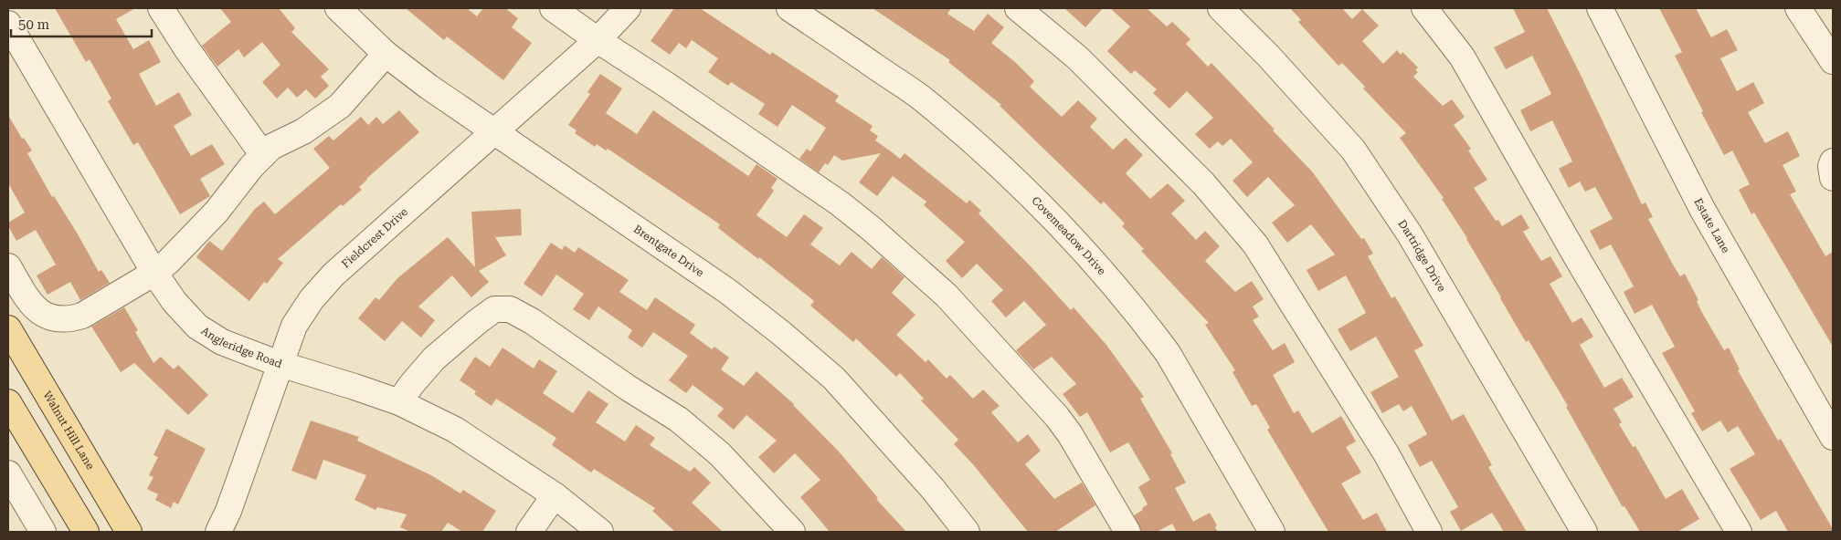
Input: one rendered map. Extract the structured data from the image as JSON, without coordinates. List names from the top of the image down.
{
  "streets": {
    "main road": ["Walnut Hill Lane"],
    "street": [
      "Estate Lane",
      "Covemeadow Drive",
      "Fieldcrest Drive",
      "Brentgate Drive",
      "Dartridge Drive",
      "Angleridge Road"
    ]
  },
  "crossings": [
    ["Fieldcrest Drive", "Brentgate Drive"],
    ["Fieldcrest Drive", "Angleridge Road"]
  ],
  "scale_bar": "50 m"
}
